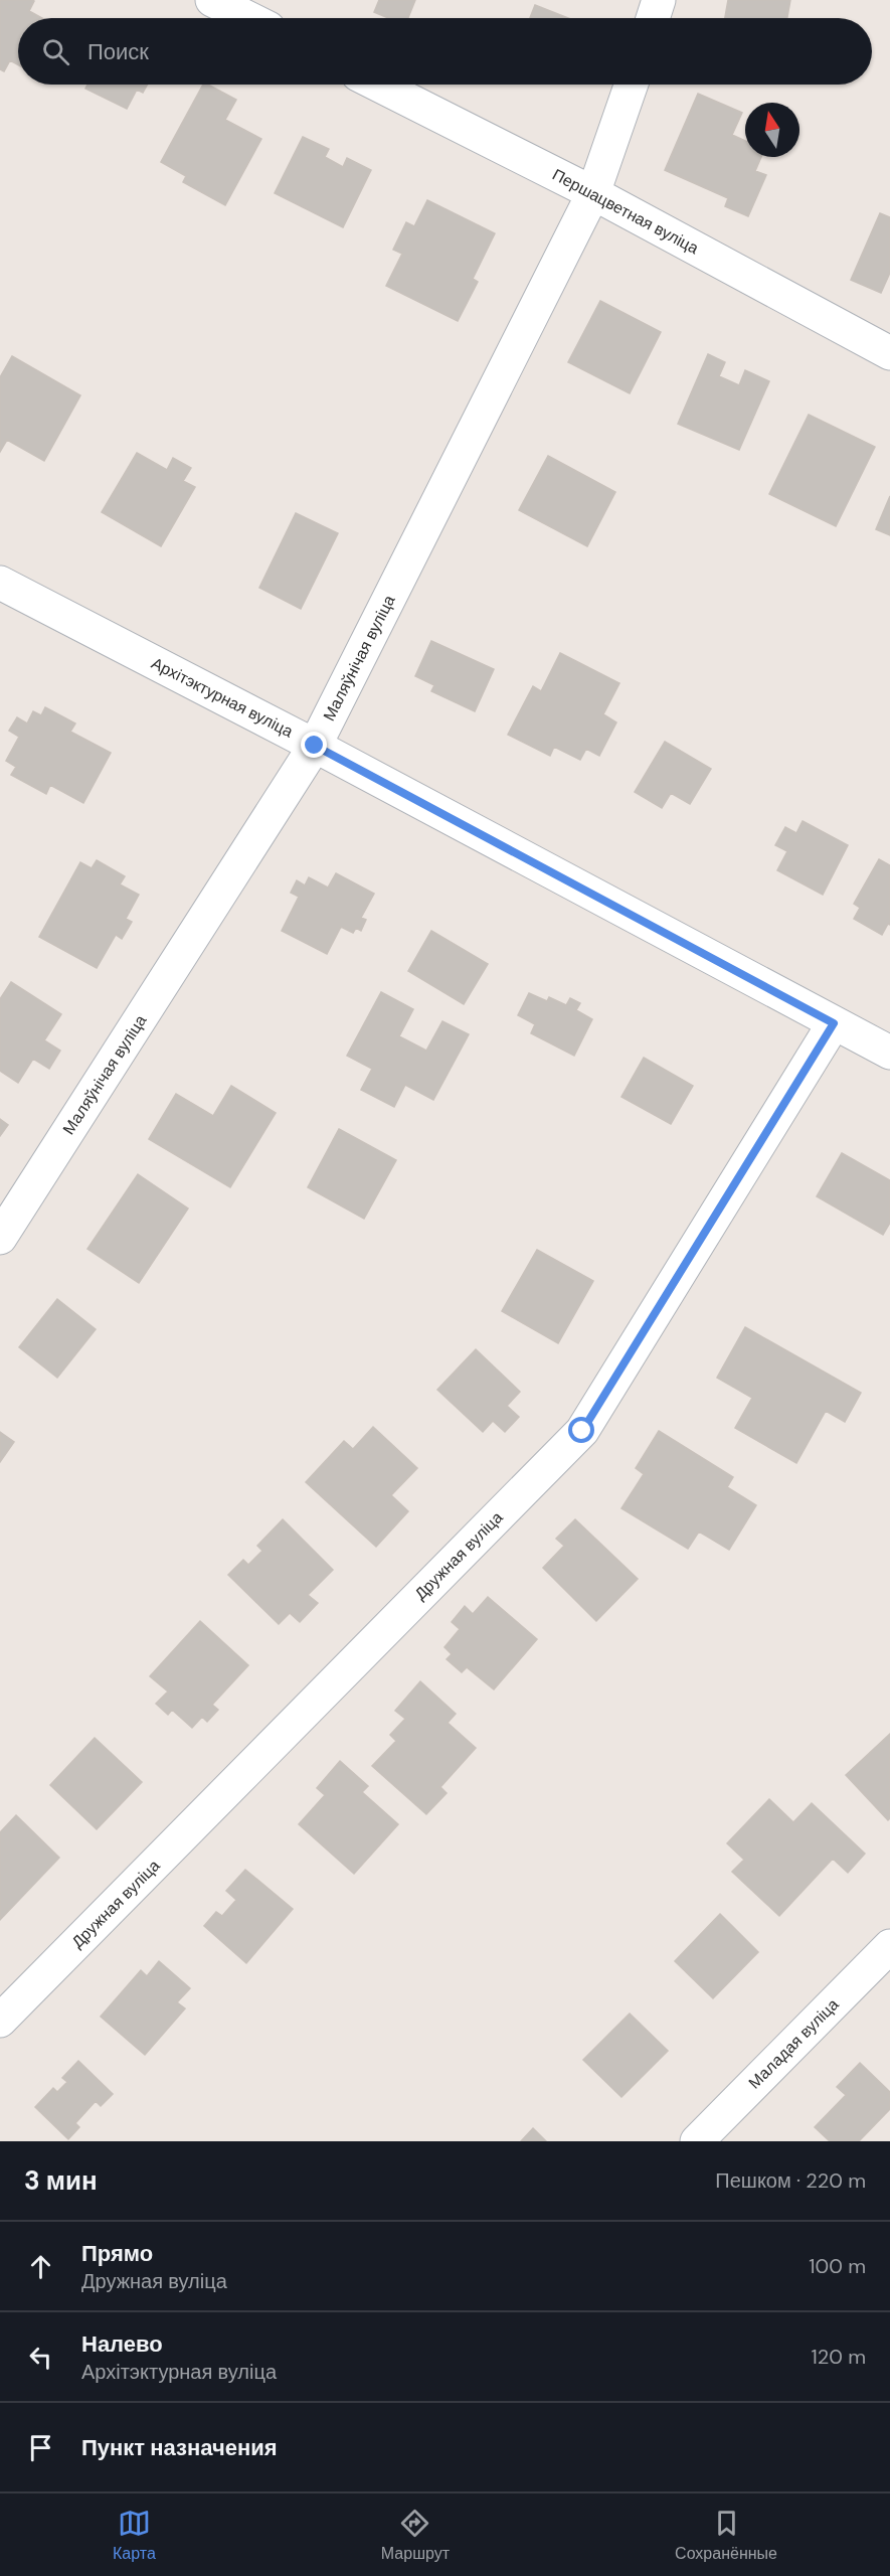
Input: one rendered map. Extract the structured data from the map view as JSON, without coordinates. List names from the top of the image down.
{
  "streets": {
    "street": [
      "Першацветная вуліца",
      "Маляўнічая вуліца",
      "Архітэктурная вуліца",
      "Дружная вуліца",
      "Маладая вуліца"
    ]
  },
  "crossings": [
    ["Першацветная вуліца", "Маляўнічая вуліца"],
    ["Маляўнічая вуліца", "Архітэктурная вуліца"],
    ["Архітэктурная вуліца", "Дружная вуліца"]
  ],
  "north": "top",
  "page": {
    "search": "Поиск",
    "heading": ["3 мин", "Пешком · 220 m"],
    "list": [
      ["Прямо", "Дружная вуліца", "100 m"],
      ["Налево", "Архітэктурная вуліца", "120 m"],
      "Пункт назначения"
    ],
    "nav": ["Карта", "Маршрут", "Сохранённые"]
  }
}
